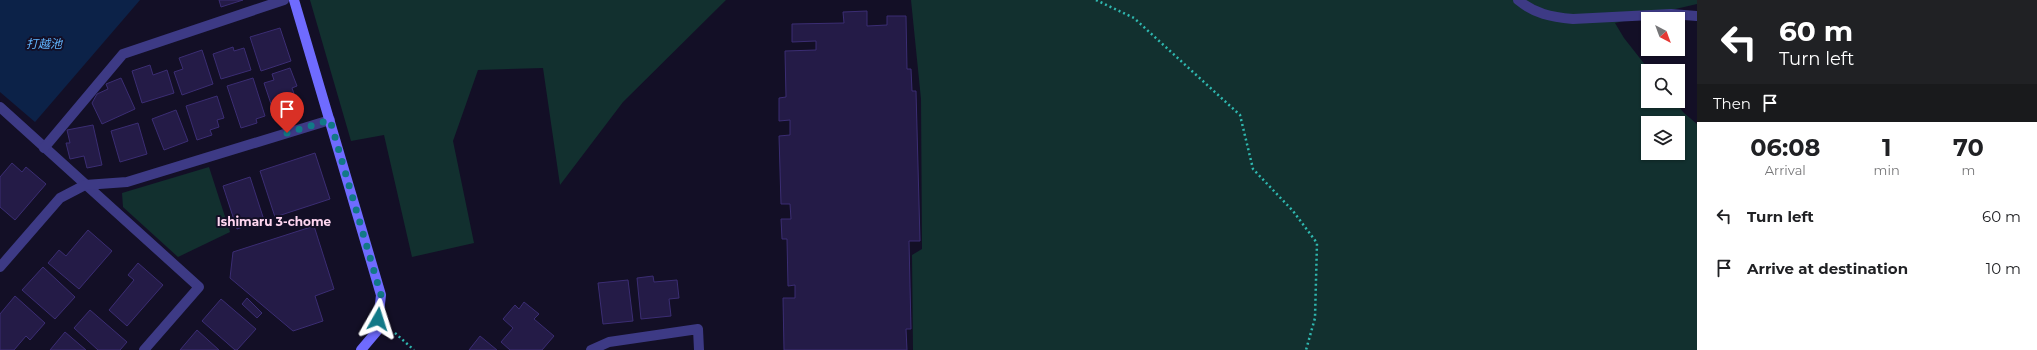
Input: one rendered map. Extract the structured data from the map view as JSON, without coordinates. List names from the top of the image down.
{
  "districts": ["Ishimaru 3-chome"],
  "water": ["打越池"],
  "north": "bottom right",
  "page": {
    "turn": ["60 m", "Turn left"],
    "then": "Then",
    "eta": [
      "06:08",
      "Arrival",
      "1",
      "min",
      "70",
      "m"
    ],
    "list": [
      {
        "name": "Turn left",
        "value": "60 m"
      },
      {
        "name": "Arrive at destination",
        "value": "10 m"
      }
    ]
  }
}
